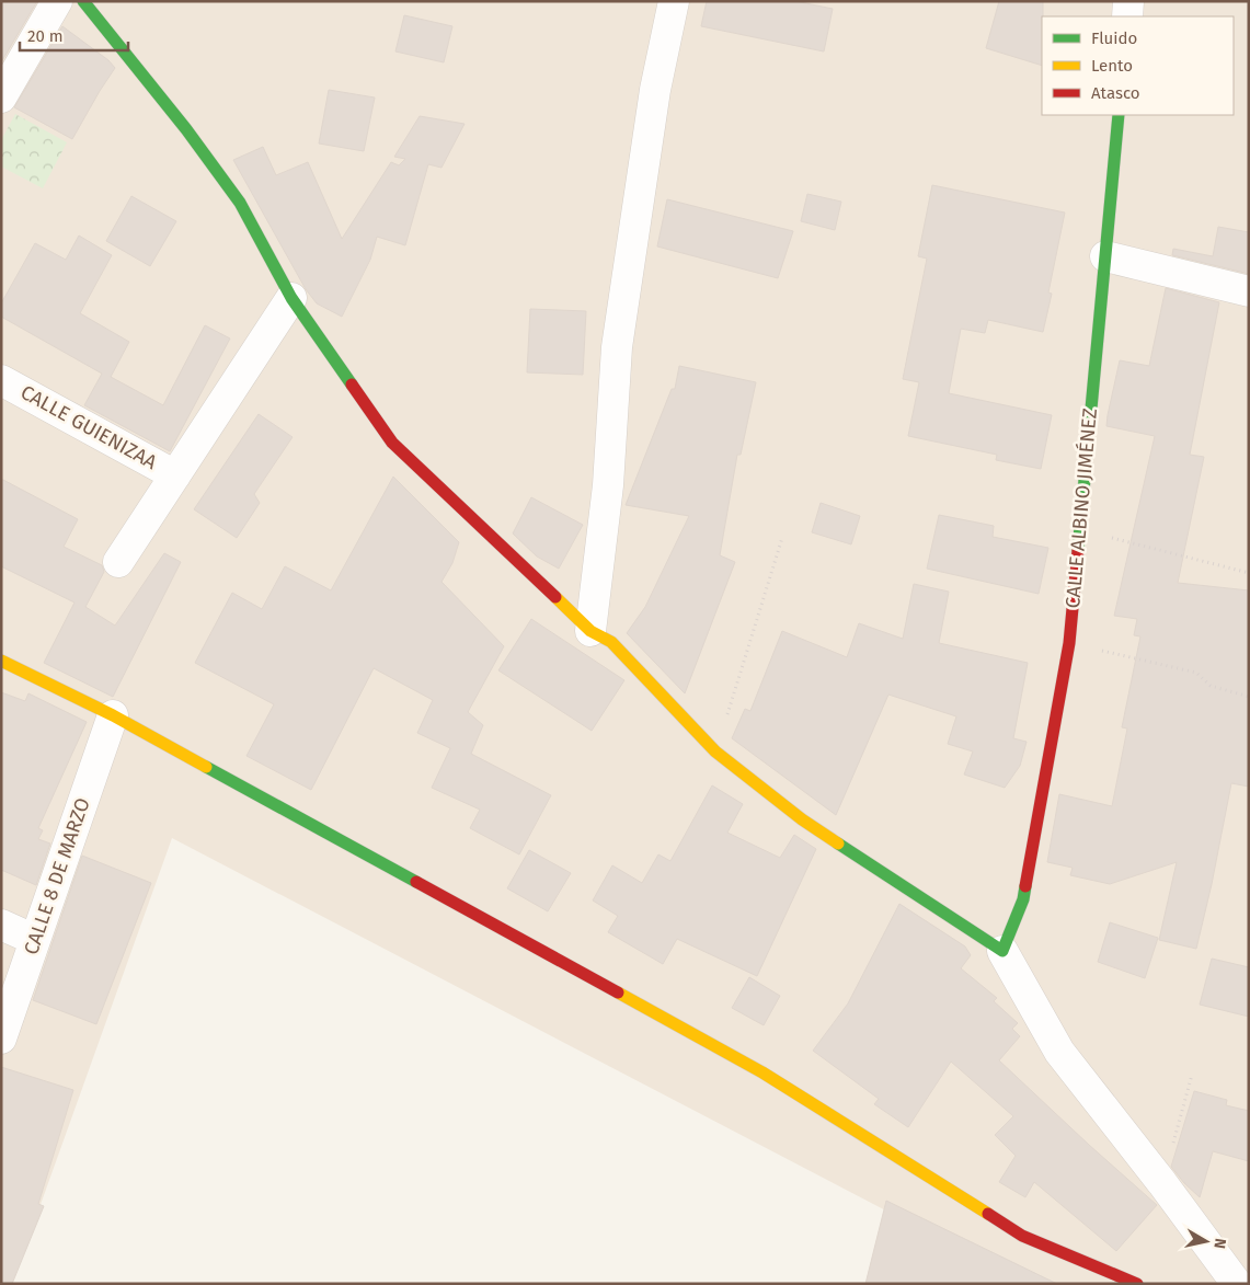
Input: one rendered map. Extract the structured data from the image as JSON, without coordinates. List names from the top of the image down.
{
  "streets": {
    "street": ["CALLE GUIENIZAA", "CALLE ALBINO JIMÉNEZ", "CALLE 8 DE MARZO"]
  },
  "legend": ["Fluido", "Lento", "Atasco"],
  "scale_bar": "20 m",
  "north": "right"
}
